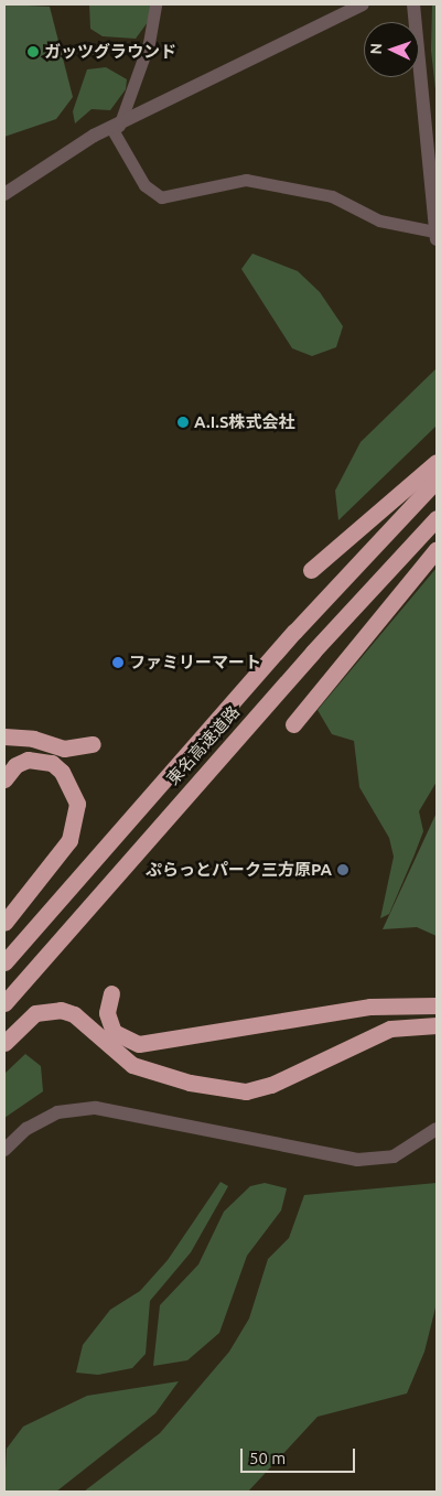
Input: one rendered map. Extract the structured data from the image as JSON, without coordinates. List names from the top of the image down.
{
  "streets": {
    "highway": ["東名高速道路"]
  },
  "places": [
    "ガッツグラウンド",
    "A.I.S株式会社",
    "ファミリーマート",
    "ぷらっとパーク三方原PA"
  ],
  "scale_bar": "50 m",
  "north": "left"
}
